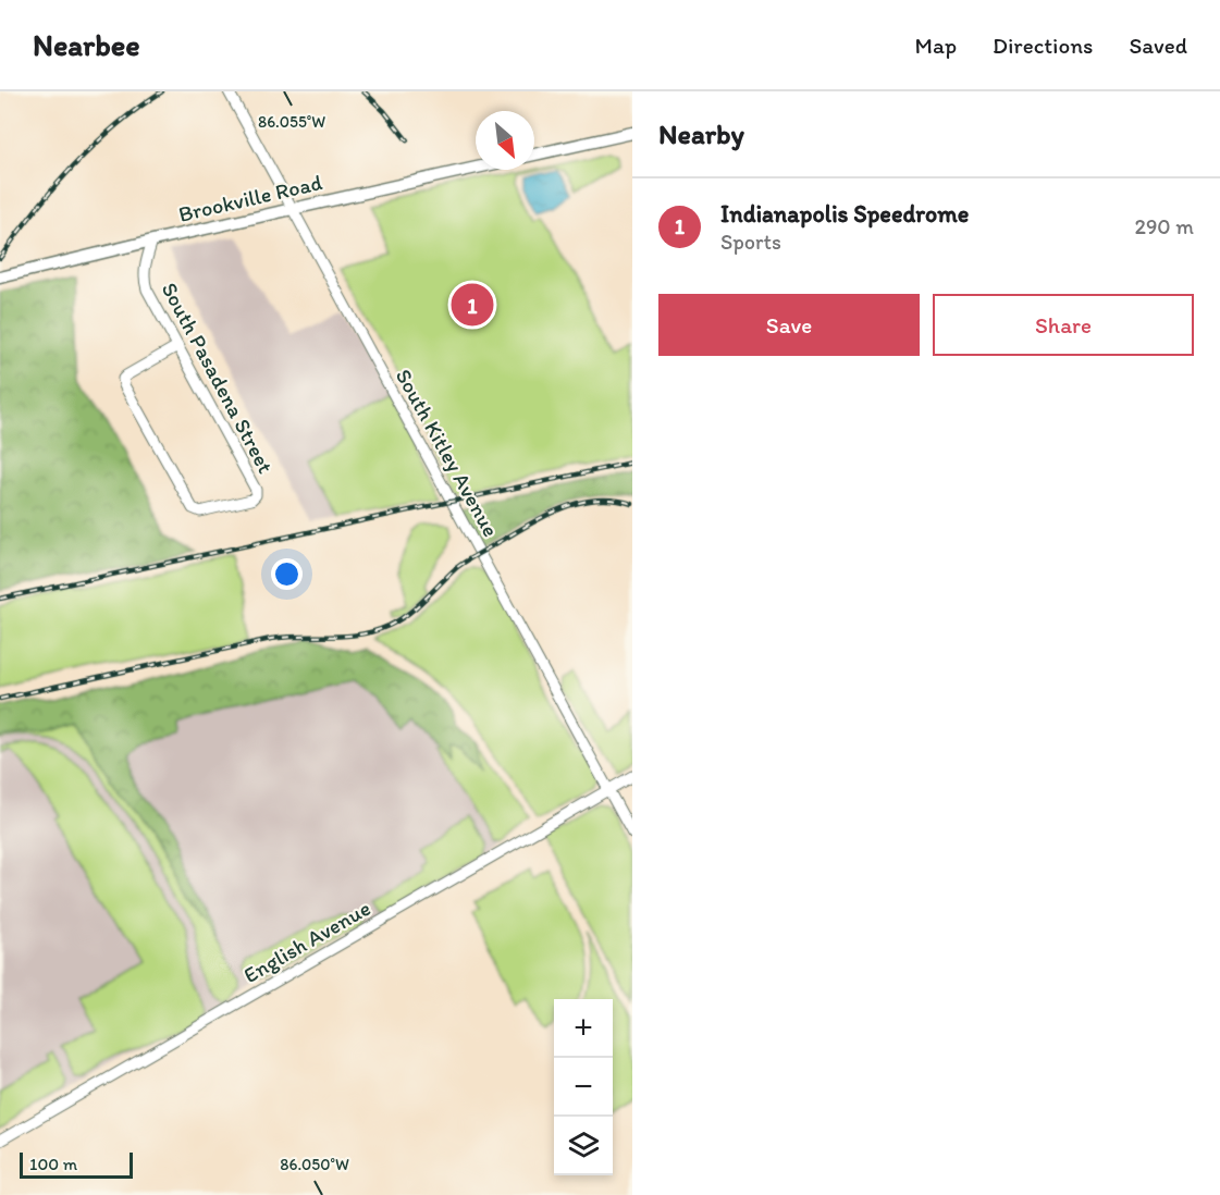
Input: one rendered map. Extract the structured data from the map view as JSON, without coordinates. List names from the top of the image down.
{
  "streets": {
    "main road": ["Brookville Road"],
    "street": ["South Pasadena Street", "South Kitley Avenue", "English Avenue"]
  },
  "crossings": [
    ["Brookville Road", "South Pasadena Street"],
    ["Brookville Road", "South Kitley Avenue"],
    ["South Kitley Avenue", "English Avenue"]
  ],
  "scale_bar": "100 m",
  "north": "bottom right",
  "page": {
    "header": "Nearbee",
    "nav": ["Map", "Directions", "Saved"],
    "heading": "Nearby",
    "list": [
      {
        "mark": "1",
        "name": "Indianapolis Speedrome",
        "note": "Sports",
        "value": "290 m"
      }
    ],
    "buttons": ["Save", "Share"],
    "pins": "1",
    "map_buttons": ["+", "−"],
    "scale": "100 m"
  },
  "coordinates": ["86.055°W", "86.050°W"]
}
